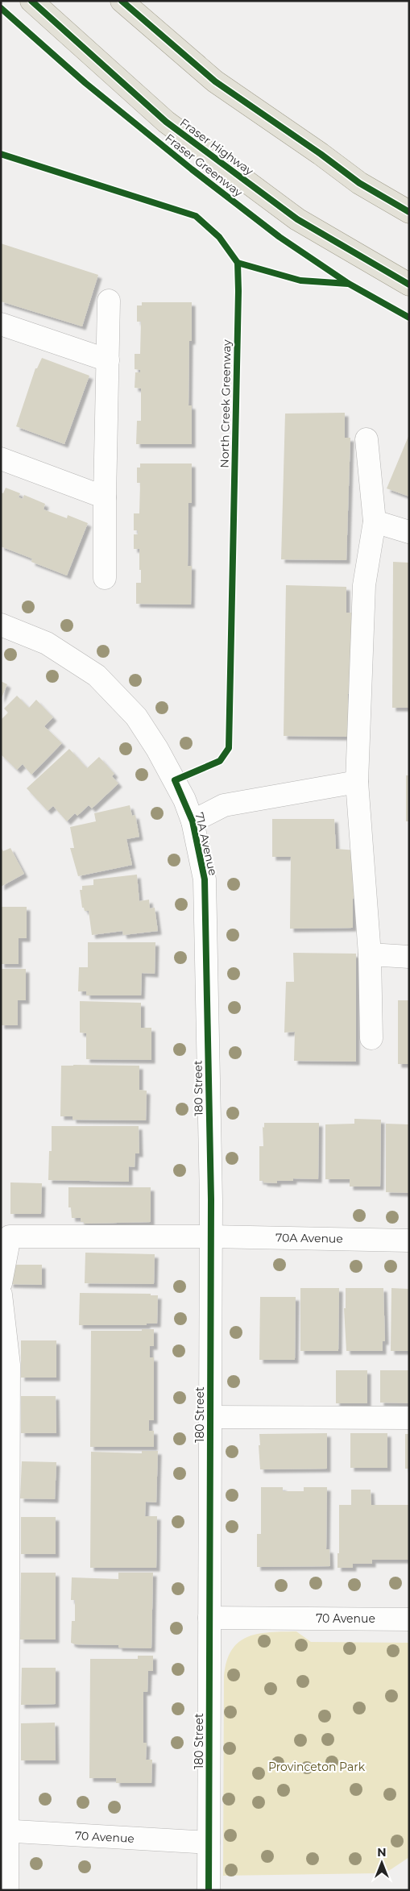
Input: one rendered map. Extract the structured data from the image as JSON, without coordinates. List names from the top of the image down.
{
  "streets": {
    "main road": ["Fraser Highway"],
    "street": [
      "71A Avenue",
      "180 Street",
      "70A Avenue",
      "70 Avenue"
    ],
    "cycle path": ["Fraser Greenway", "North Creek Greenway"]
  },
  "crossings": [
    ["71A Avenue", "180 Street"],
    ["180 Street", "70A Avenue"],
    ["180 Street", "70 Avenue"]
  ],
  "parks": ["Provinceton Park"],
  "north": "top"
}
